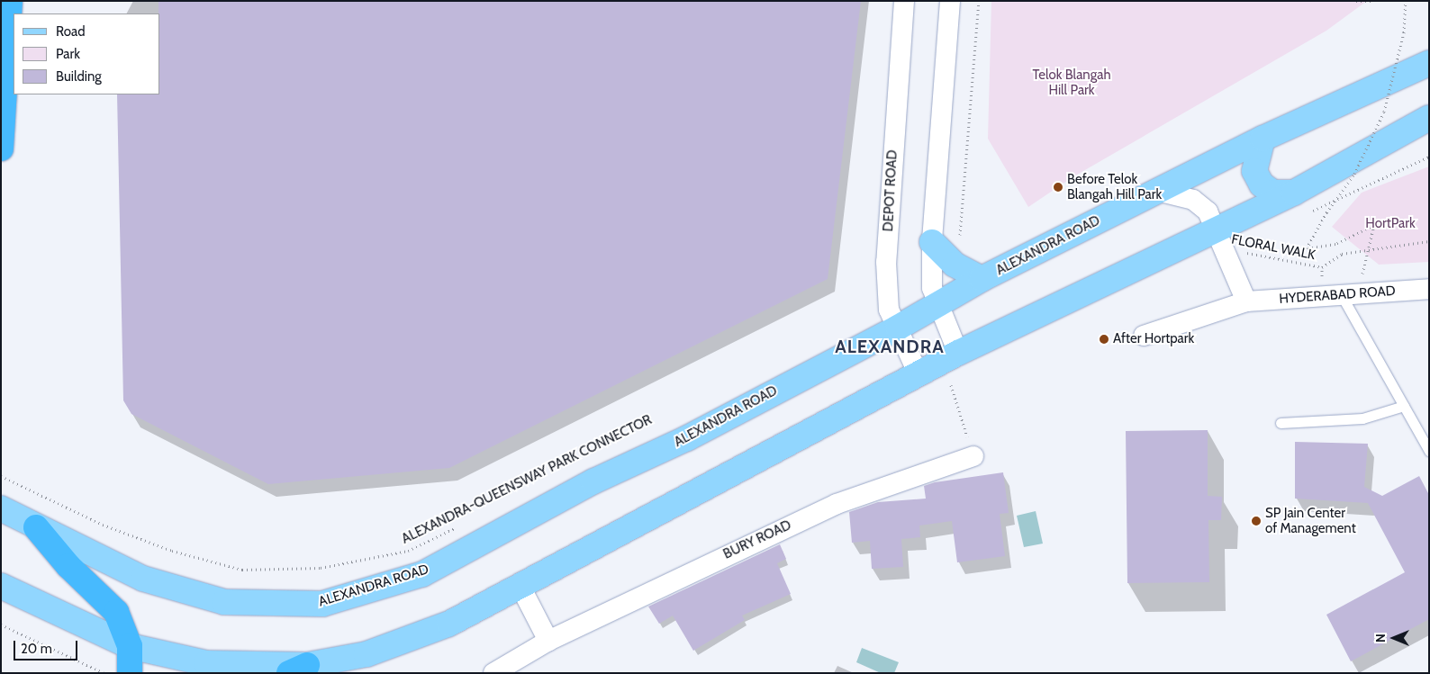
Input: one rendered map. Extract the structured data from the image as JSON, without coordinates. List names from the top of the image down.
{
  "streets": {
    "main road": ["ALEXANDRA ROAD"],
    "street": ["DEPOT ROAD", "HYDERABAD ROAD", "BURY ROAD"],
    "path": ["FLORAL WALK", "ALEXANDRA-QUEENSWAY PARK CONNECTOR"]
  },
  "crossings": [
    ["DEPOT ROAD", "ALEXANDRA ROAD"]
  ],
  "districts": ["ALEXANDRA"],
  "parks": ["Telok Blangah Hill Park", "HortPark"],
  "places": ["Before Telok Blangah Hill Park", "After Hortpark", "SP Jain Center of Management"],
  "legend": ["Road", "Park", "Building"],
  "scale_bar": "20 m",
  "north": "left"
}
